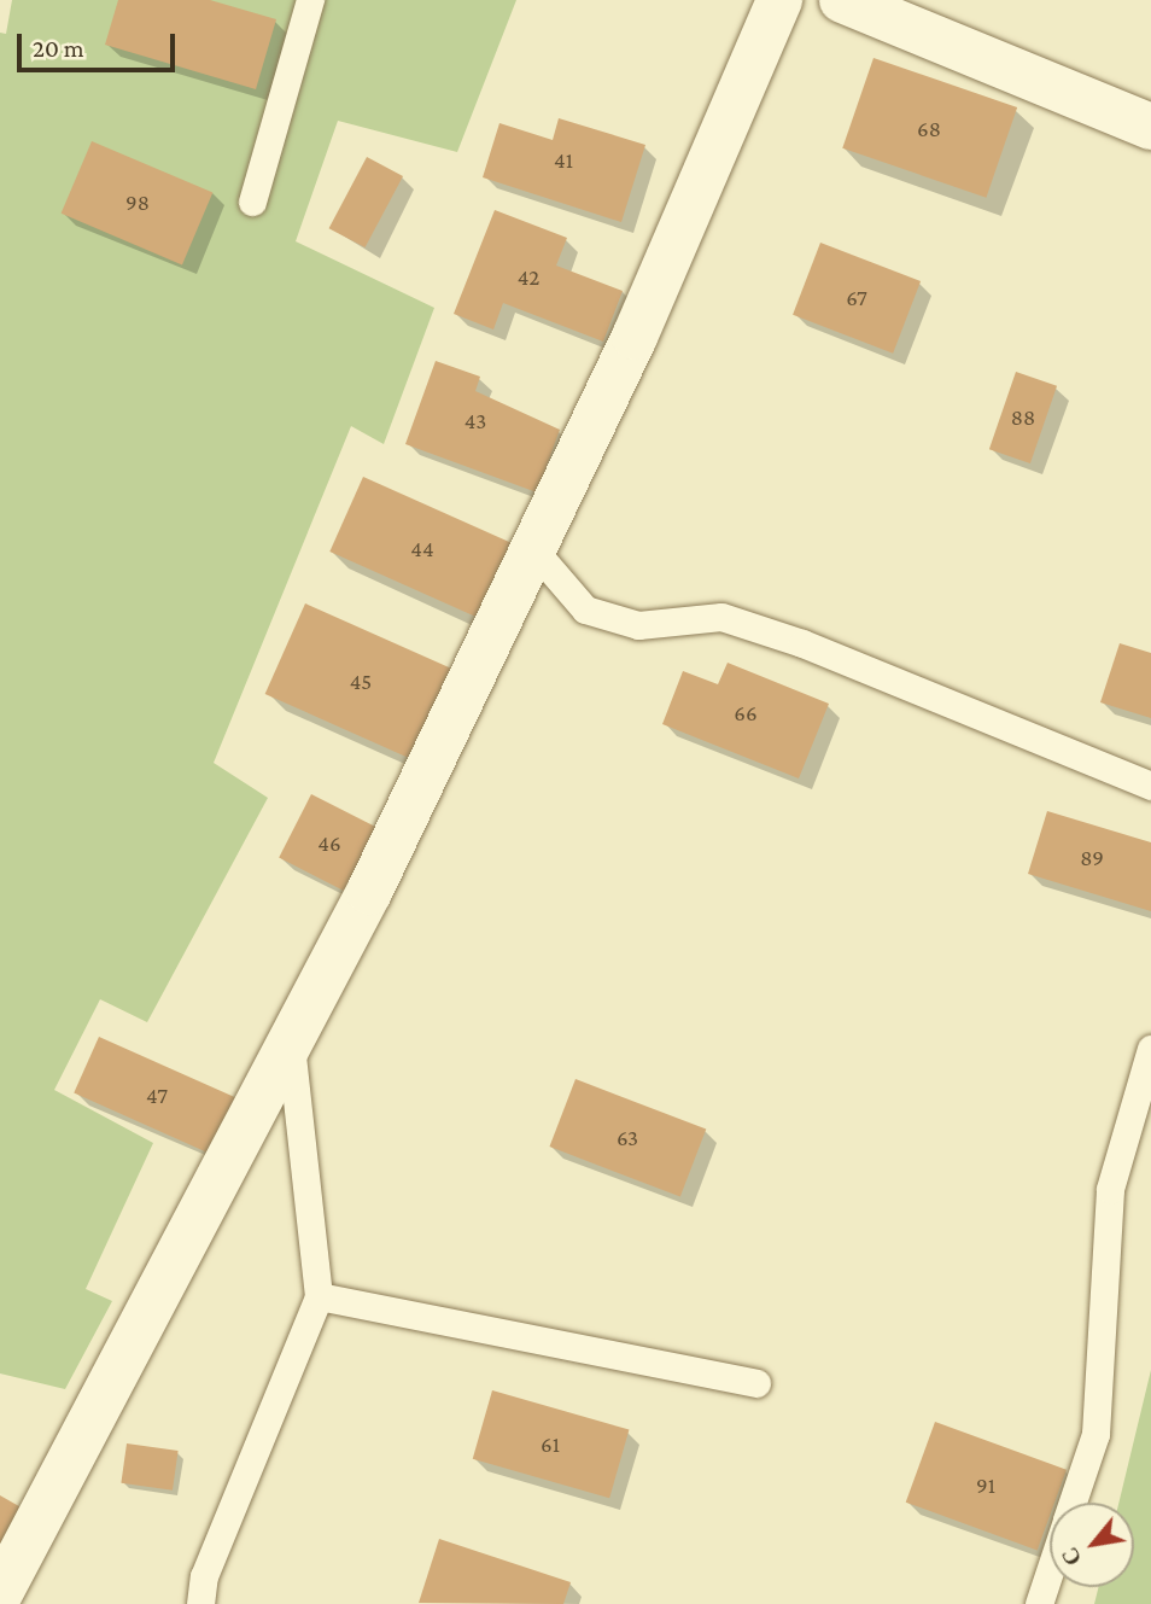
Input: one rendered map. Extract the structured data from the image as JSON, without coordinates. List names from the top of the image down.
{
  "house_numbers": [
    "68",
    "41",
    "98",
    "42",
    "67",
    "88",
    "43",
    "44",
    "45",
    "66",
    "46",
    "89",
    "47",
    "63",
    "61",
    "91"
  ],
  "scale_bar": "20 m",
  "north": "bottom left"
}
